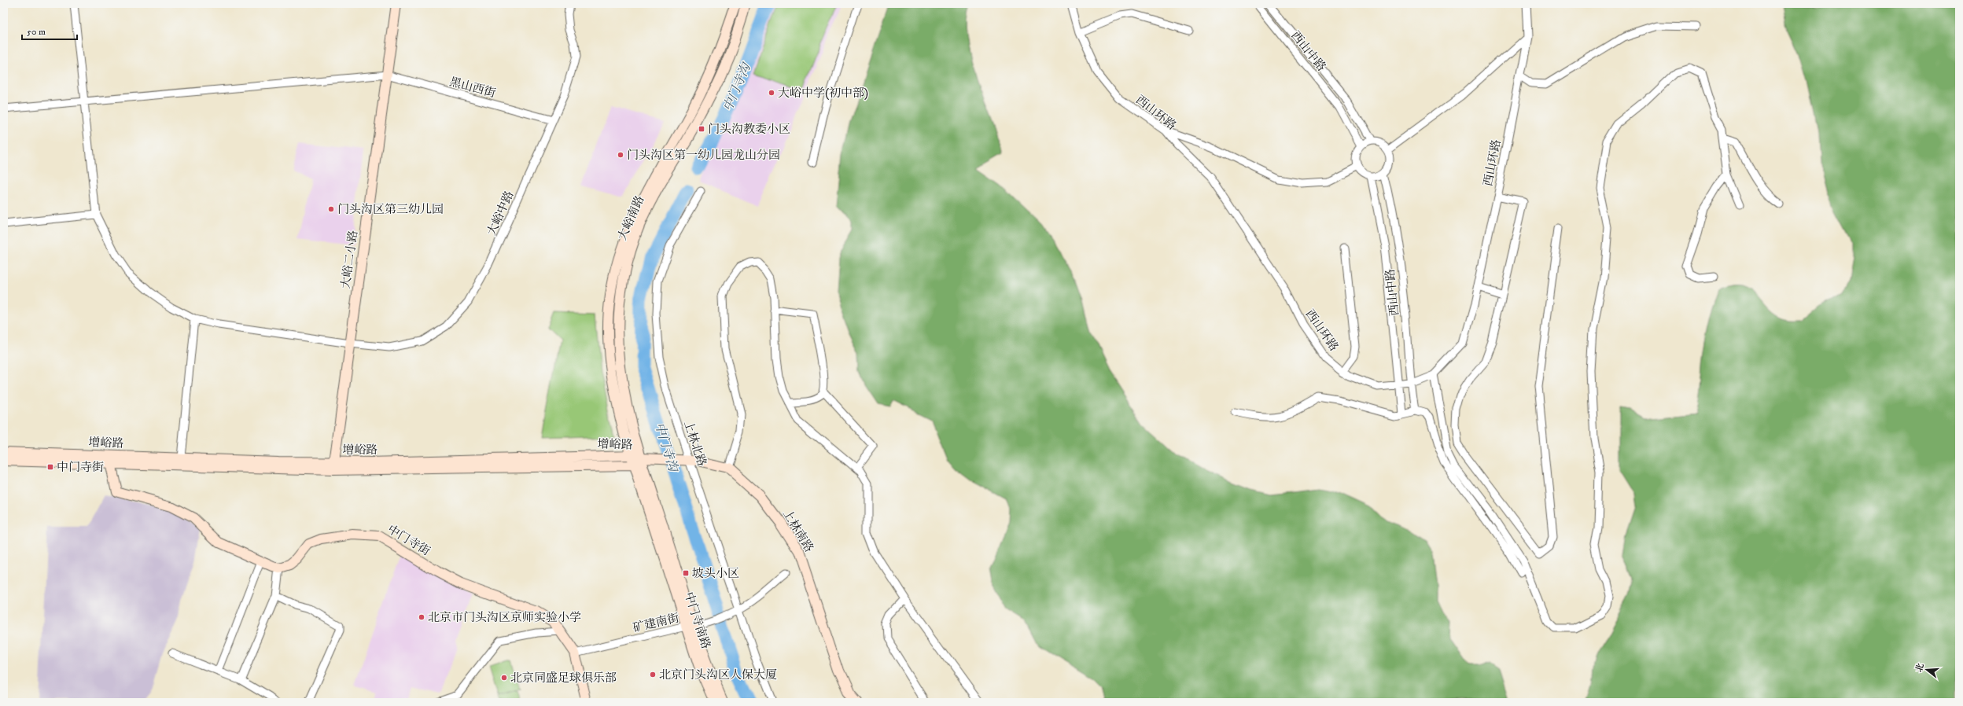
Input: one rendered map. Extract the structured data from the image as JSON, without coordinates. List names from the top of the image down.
{
  "streets": {
    "street": [
      "西山中路",
      "黑山西街",
      "西山环路",
      "大峪中路",
      "大峪南路",
      "大峪二小路",
      "增峪路",
      "上林北路",
      "上林南路",
      "中门寺街",
      "中门寺南路",
      "矿建南街"
    ]
  },
  "crossings": [
    ["西山中路", "西山环路"],
    ["黑山西街", "大峪中路"],
    ["黑山西街", "大峪二小路"],
    ["大峪中路", "大峪二小路"],
    ["大峪南路", "增峪路"],
    ["大峪南路", "中门寺南路"],
    ["大峪二小路", "增峪路"],
    ["增峪路", "中门寺南路"],
    ["上林北路", "矿建南街"],
    ["中门寺街", "矿建南街"],
    ["中门寺南路", "矿建南街"]
  ],
  "water": ["中门寺沟"],
  "places": {
    "other": [
      "大峪中学(初中部)",
      "门头沟区第一幼儿园龙山分园",
      "门头沟区第三幼儿园",
      "北京市门头沟区京师实验小学",
      "北京门头沟区人保大厦",
      "北京同盛足球俱乐部"
    ],
    "transit": ["门头沟教委小区", "中门寺街", "坡头小区"]
  },
  "scale_bar": "50 m",
  "north": "left"
}
